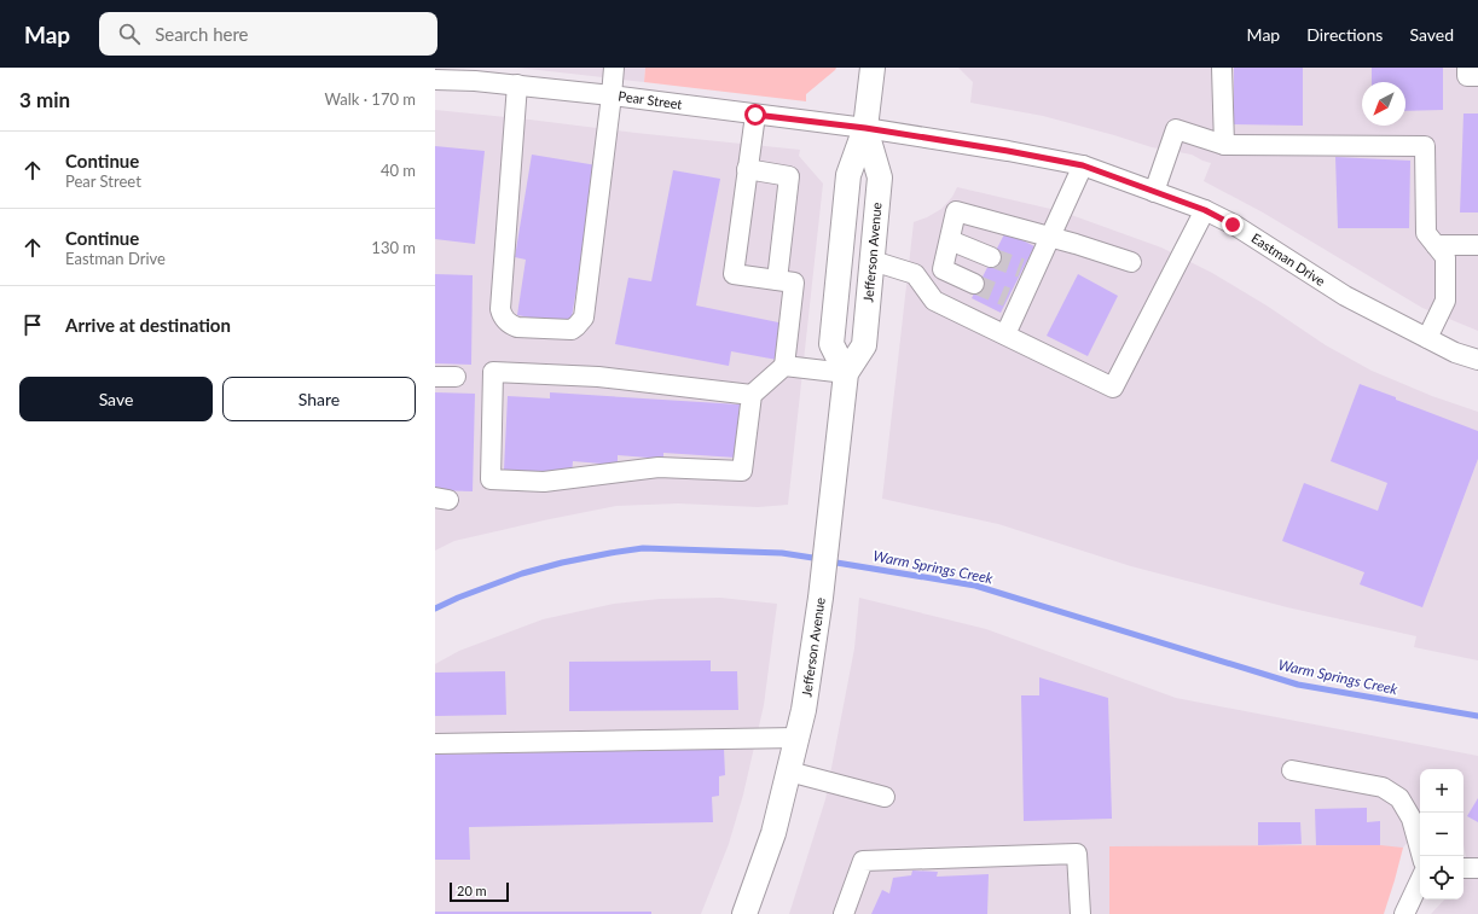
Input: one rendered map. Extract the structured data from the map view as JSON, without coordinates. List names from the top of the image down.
{
  "streets": {
    "main road": ["Jefferson Avenue"],
    "street": ["Pear Street", "Eastman Drive"]
  },
  "crossings": [
    ["Pear Street", "Jefferson Avenue"],
    ["Pear Street", "Eastman Drive"],
    ["Jefferson Avenue", "Eastman Drive"]
  ],
  "water": ["Warm Springs Creek"],
  "scale_bar": "20 m",
  "north": "bottom left",
  "page": {
    "header": "Map",
    "search": "Search here",
    "nav": ["Map", "Directions", "Saved"],
    "heading": ["3 min", "Walk · 170 m"],
    "list": [
      ["Continue", "Pear Street", "40 m"],
      ["Continue", "Eastman Drive", "130 m"],
      "Arrive at destination"
    ],
    "buttons": ["Save", "Share"],
    "map_buttons": ["+", "−"],
    "scale": "20 m"
  }
}
